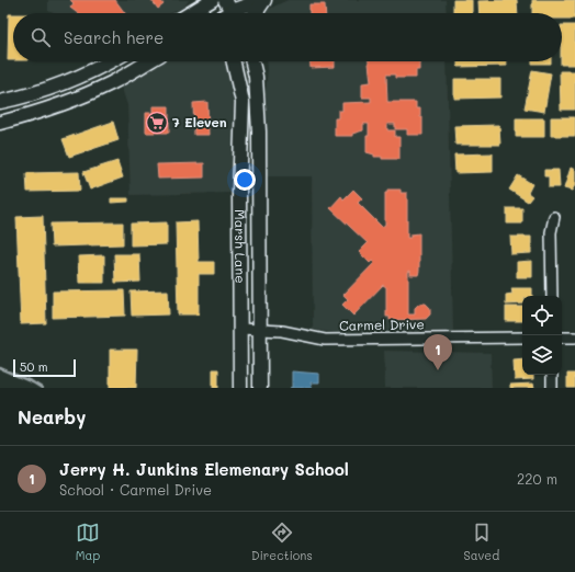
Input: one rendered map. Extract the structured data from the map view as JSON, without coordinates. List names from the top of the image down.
{
  "streets": {
    "main road": ["Marsh Lane"],
    "street": ["Carmel Drive"]
  },
  "crossings": [
    ["Marsh Lane", "Carmel Drive"]
  ],
  "places": {
    "supermarket": ["7 Eleven"]
  },
  "scale_bar": "50 m",
  "page": {
    "search": "Search here",
    "pins": "1",
    "scale": "50 m",
    "heading": "Nearby",
    "list": [
      {
        "mark": "1",
        "name": "Jerry H. Junkins Elemenary School",
        "note": "School · Carmel Drive",
        "value": "220 m"
      }
    ],
    "nav": ["Map", "Directions", "Saved"]
  }
}
